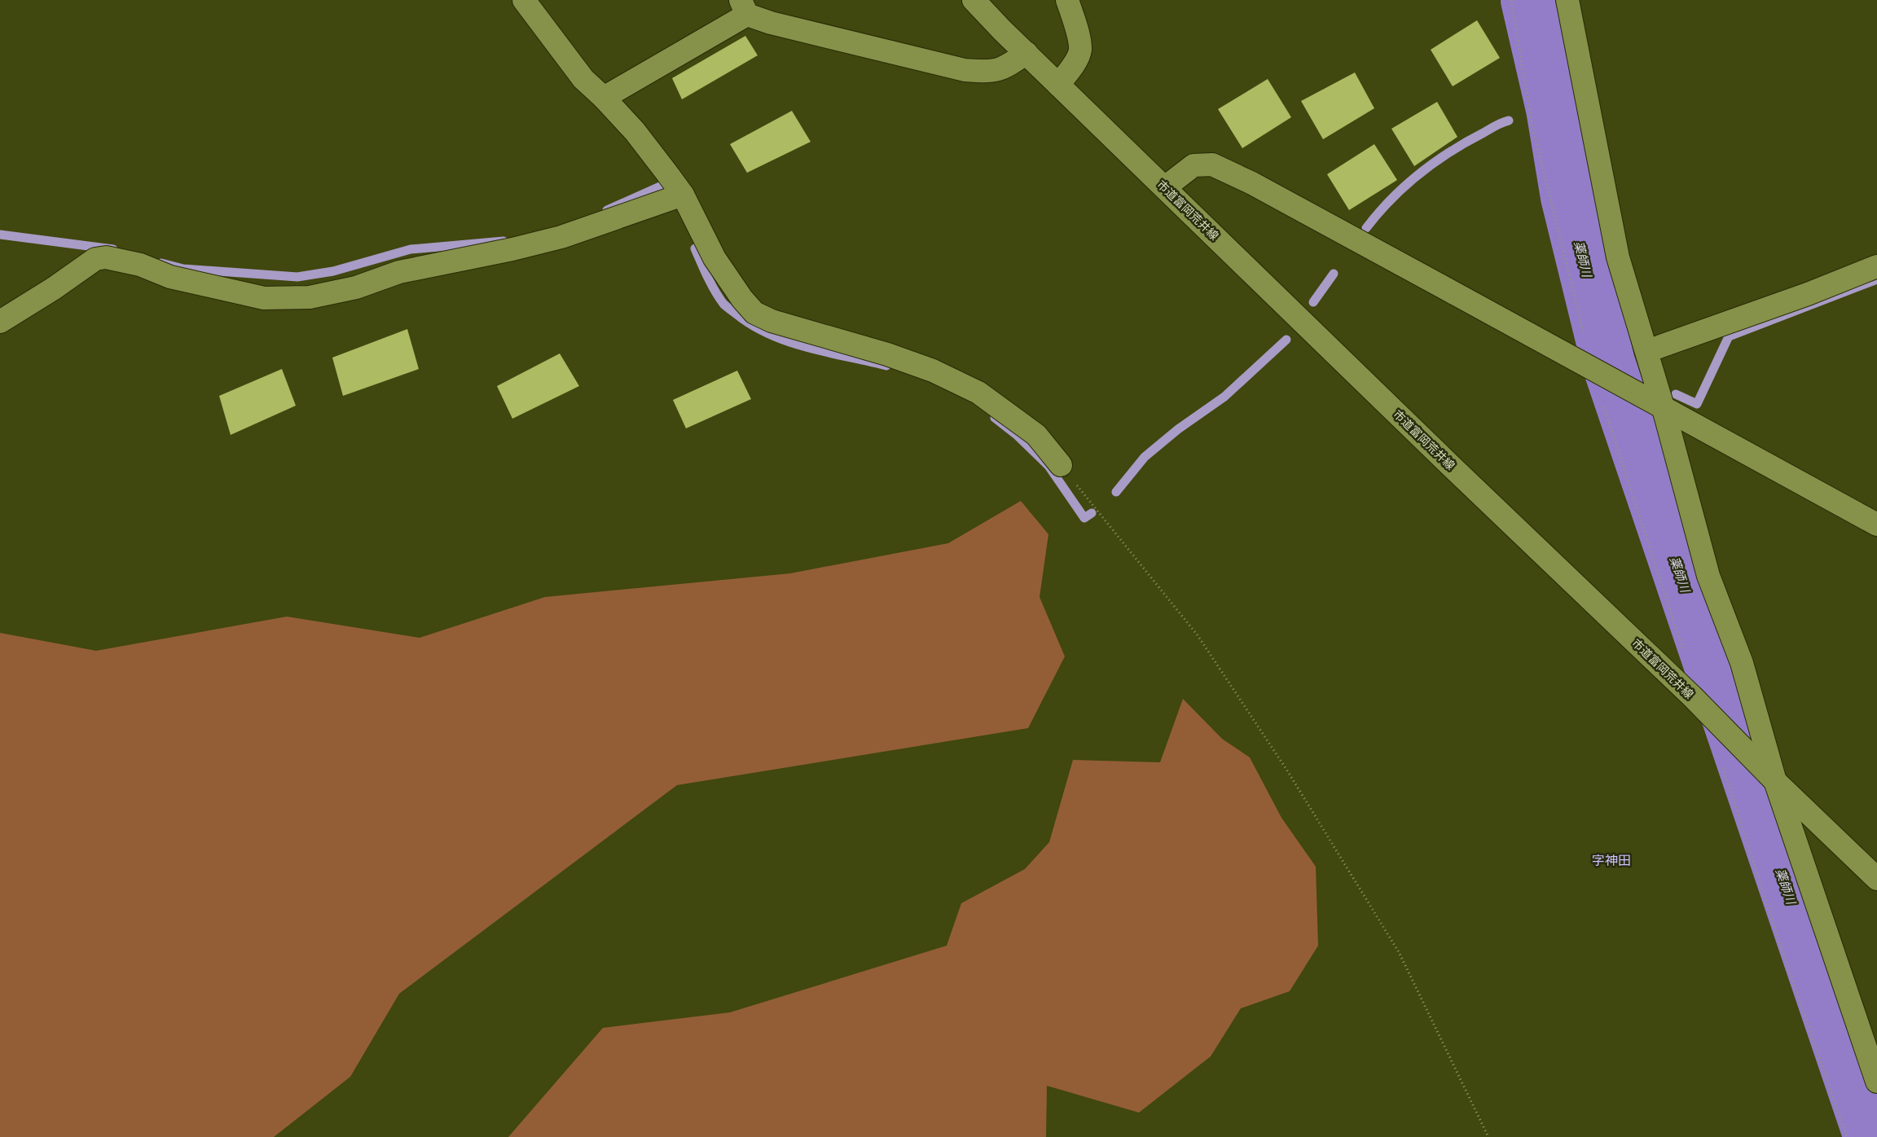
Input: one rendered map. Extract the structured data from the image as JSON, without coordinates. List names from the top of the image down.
{
  "streets": {
    "street": ["市道富岡荒井線"]
  },
  "districts": ["字神田"],
  "water": ["薬師川"]
}
